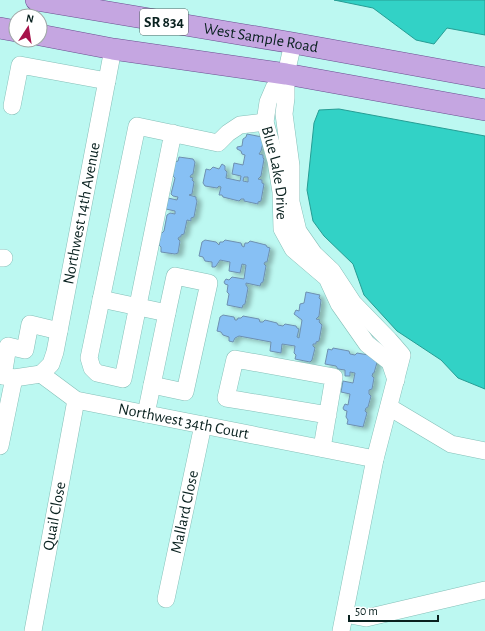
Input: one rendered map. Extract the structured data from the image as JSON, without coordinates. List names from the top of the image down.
{
  "streets": {
    "main road": ["SR 834", "West Sample Road"],
    "street": [
      "Blue Lake Drive",
      "Northwest 14th Avenue",
      "Northwest 34th Court",
      "Mallard Close",
      "Quail Close"
    ]
  },
  "crossings": [
    ["West Sample Road", "Blue Lake Drive"],
    ["West Sample Road", "Northwest 14th Avenue"],
    ["Blue Lake Drive", "Northwest 34th Court"],
    ["Northwest 14th Avenue", "Northwest 34th Court"],
    ["Northwest 34th Court", "Mallard Close"],
    ["Northwest 34th Court", "Quail Close"]
  ],
  "scale_bar": "50 m",
  "north": "top"
}
